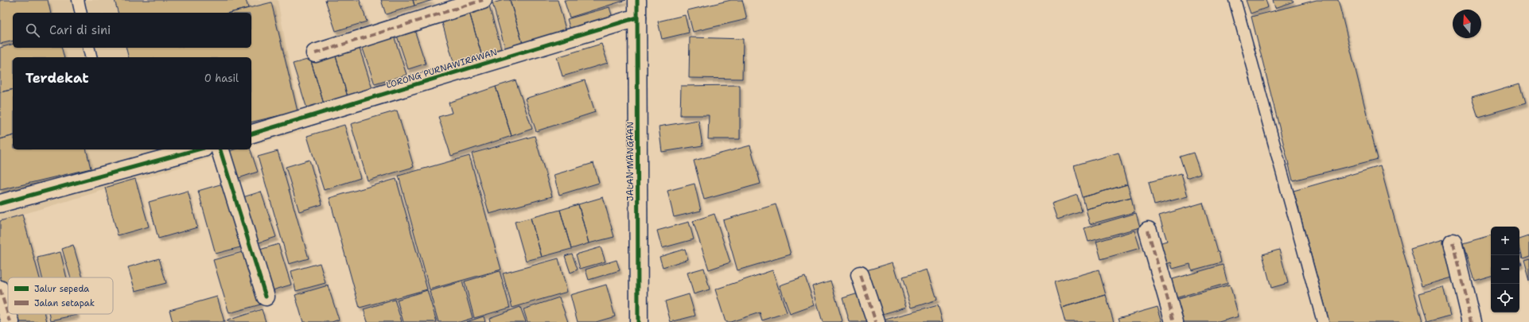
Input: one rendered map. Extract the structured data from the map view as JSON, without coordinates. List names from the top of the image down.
{
  "streets": {
    "street": ["LORONG PURNAWIRAWAN", "JALAN MANGAAN"]
  },
  "crossings": [
    ["LORONG PURNAWIRAWAN", "JALAN MANGAAN"]
  ],
  "legend": ["Jalur sepeda", "Jalan setapak"],
  "north": "top",
  "page": {
    "search": "Cari di sini",
    "heading": ["Terdekat", "0 hasil"],
    "map_buttons": ["+", "−"]
  }
}
